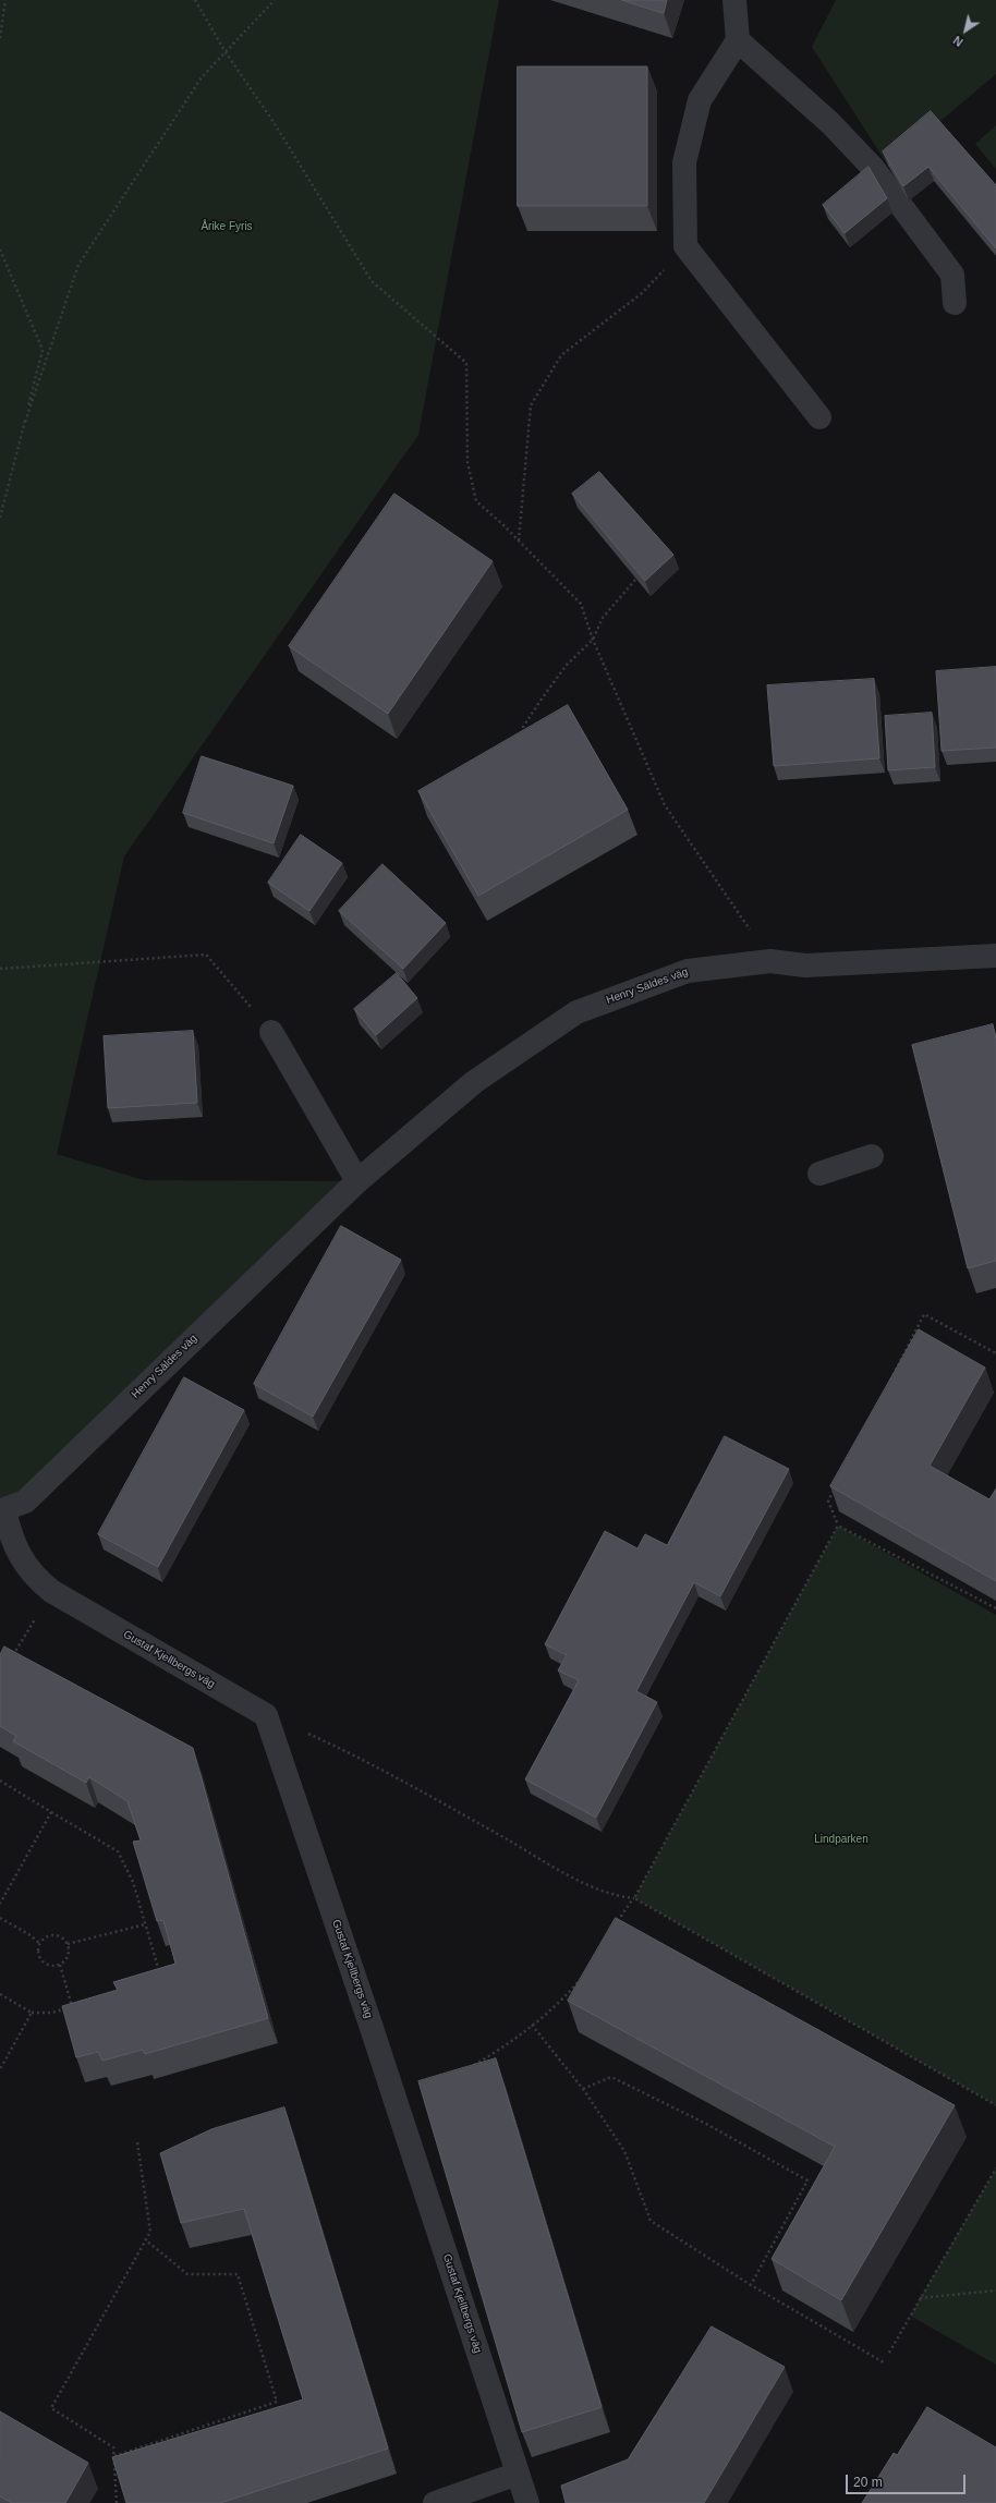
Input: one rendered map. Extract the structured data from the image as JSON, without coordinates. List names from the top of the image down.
{
  "streets": {
    "street": ["Henry Säldes väg", "Gustaf Kjellbergs väg"]
  },
  "crossings": [
    ["Henry Säldes väg", "Gustaf Kjellbergs väg"]
  ],
  "parks": ["Årike Fyris", "Lindparken"],
  "scale_bar": "20 m",
  "north": "bottom left"
}
